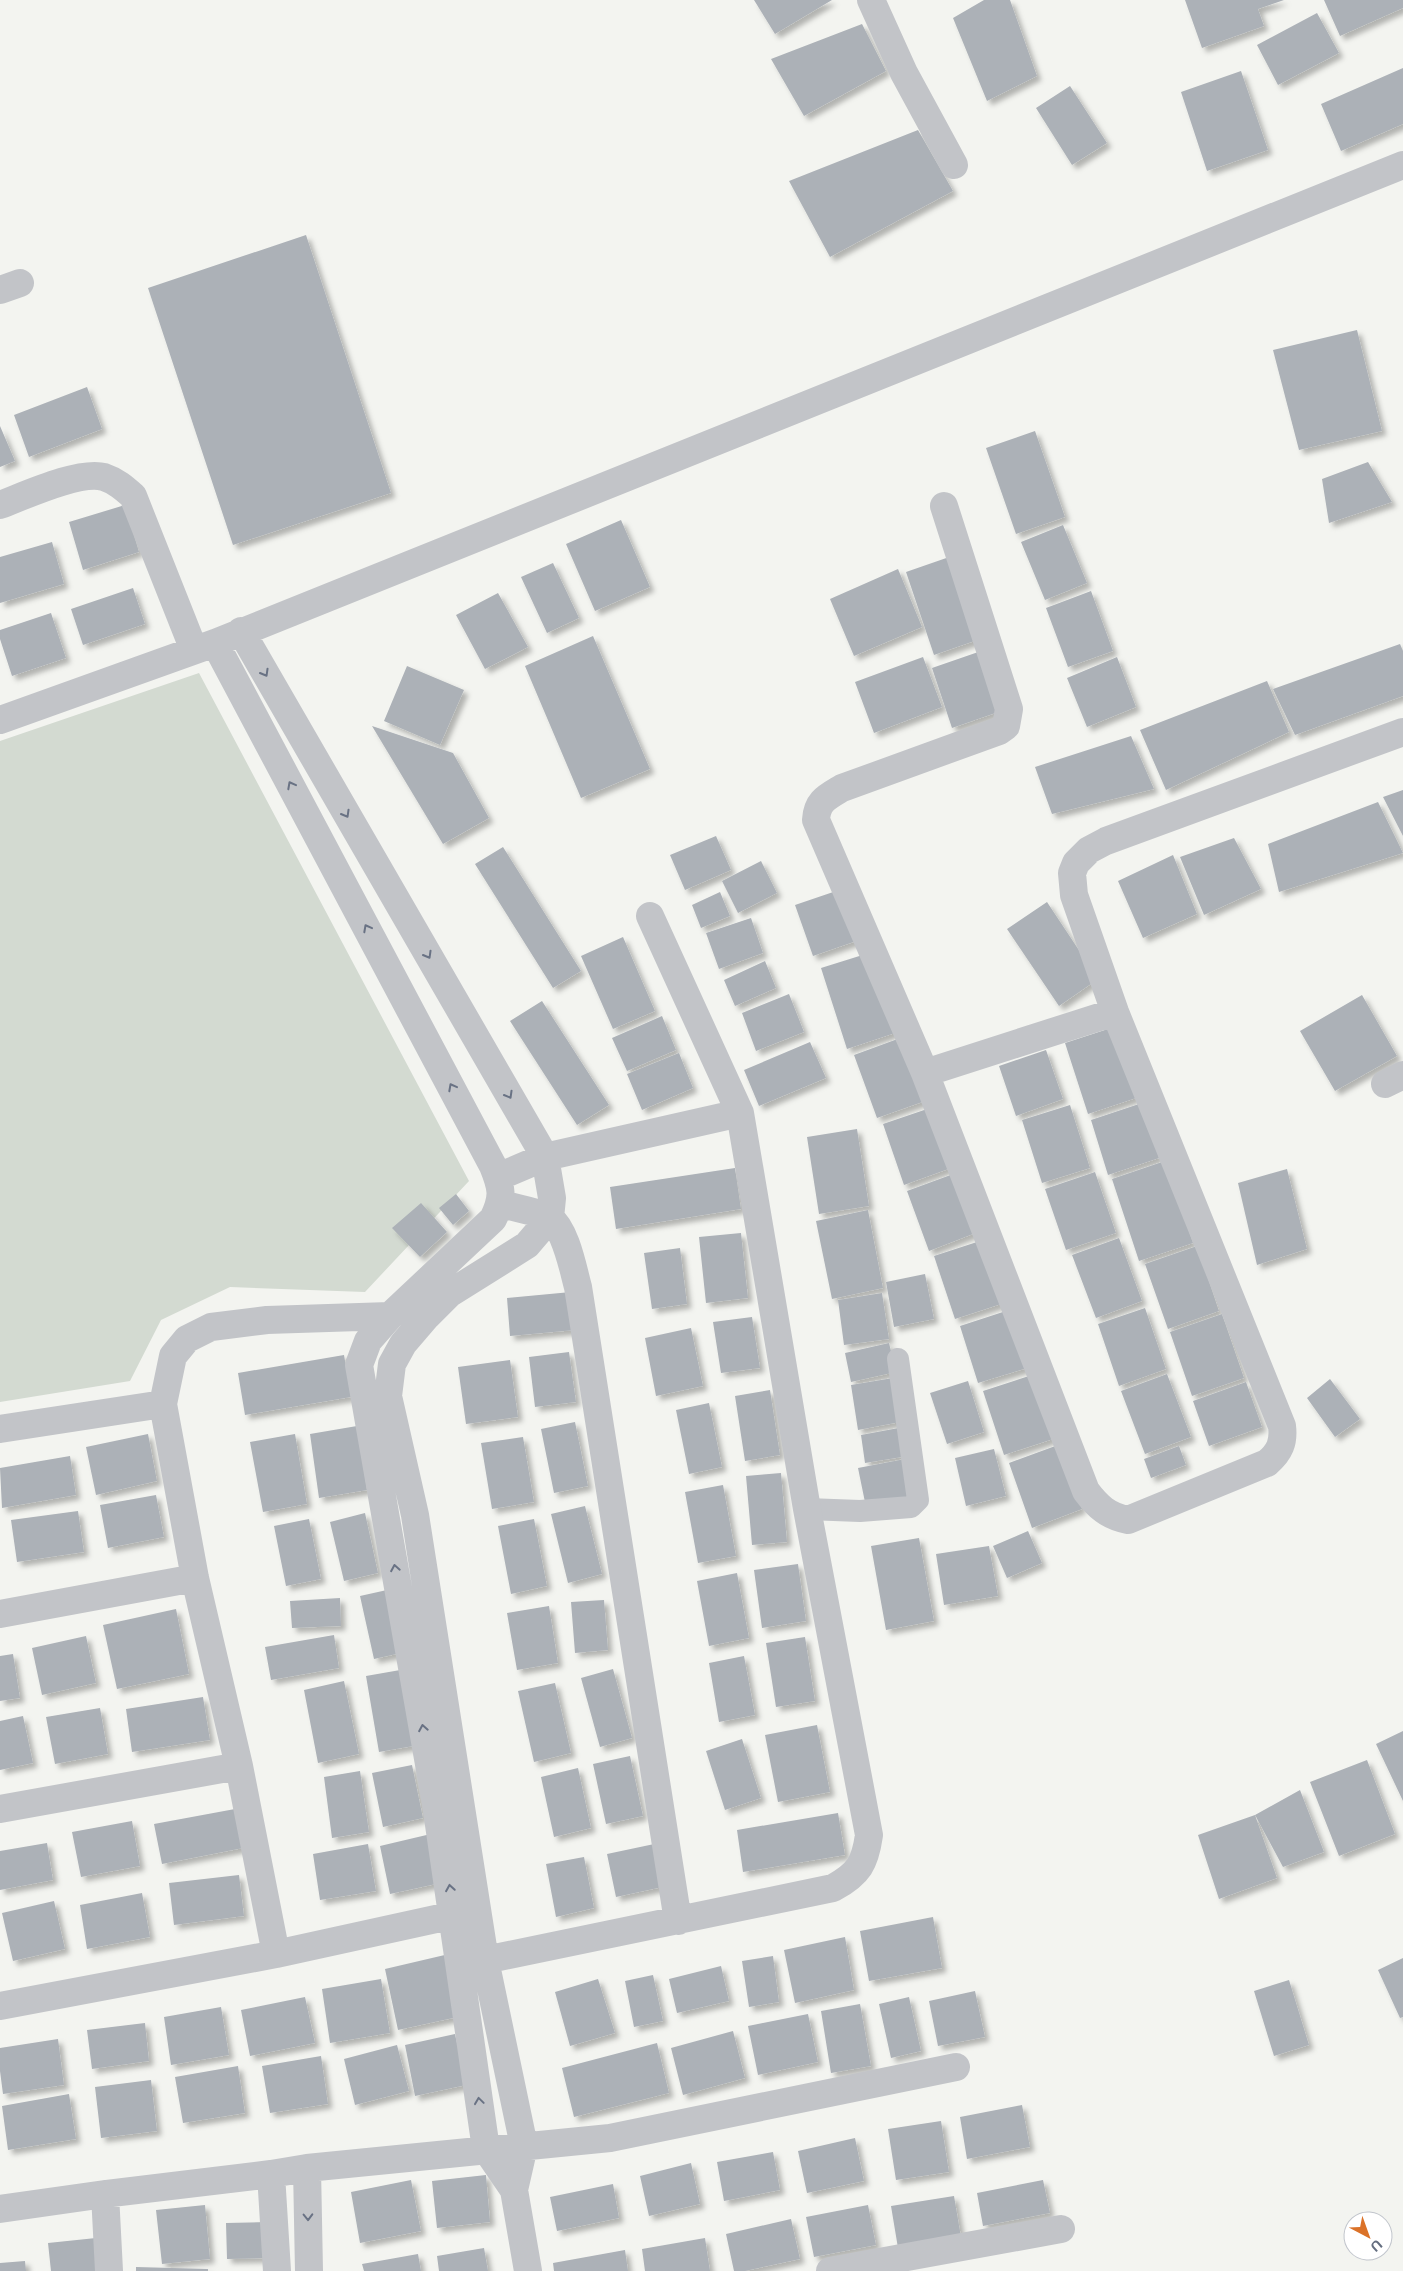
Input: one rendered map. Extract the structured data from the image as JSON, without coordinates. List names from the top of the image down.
{
  "north": "bottom right"
}
